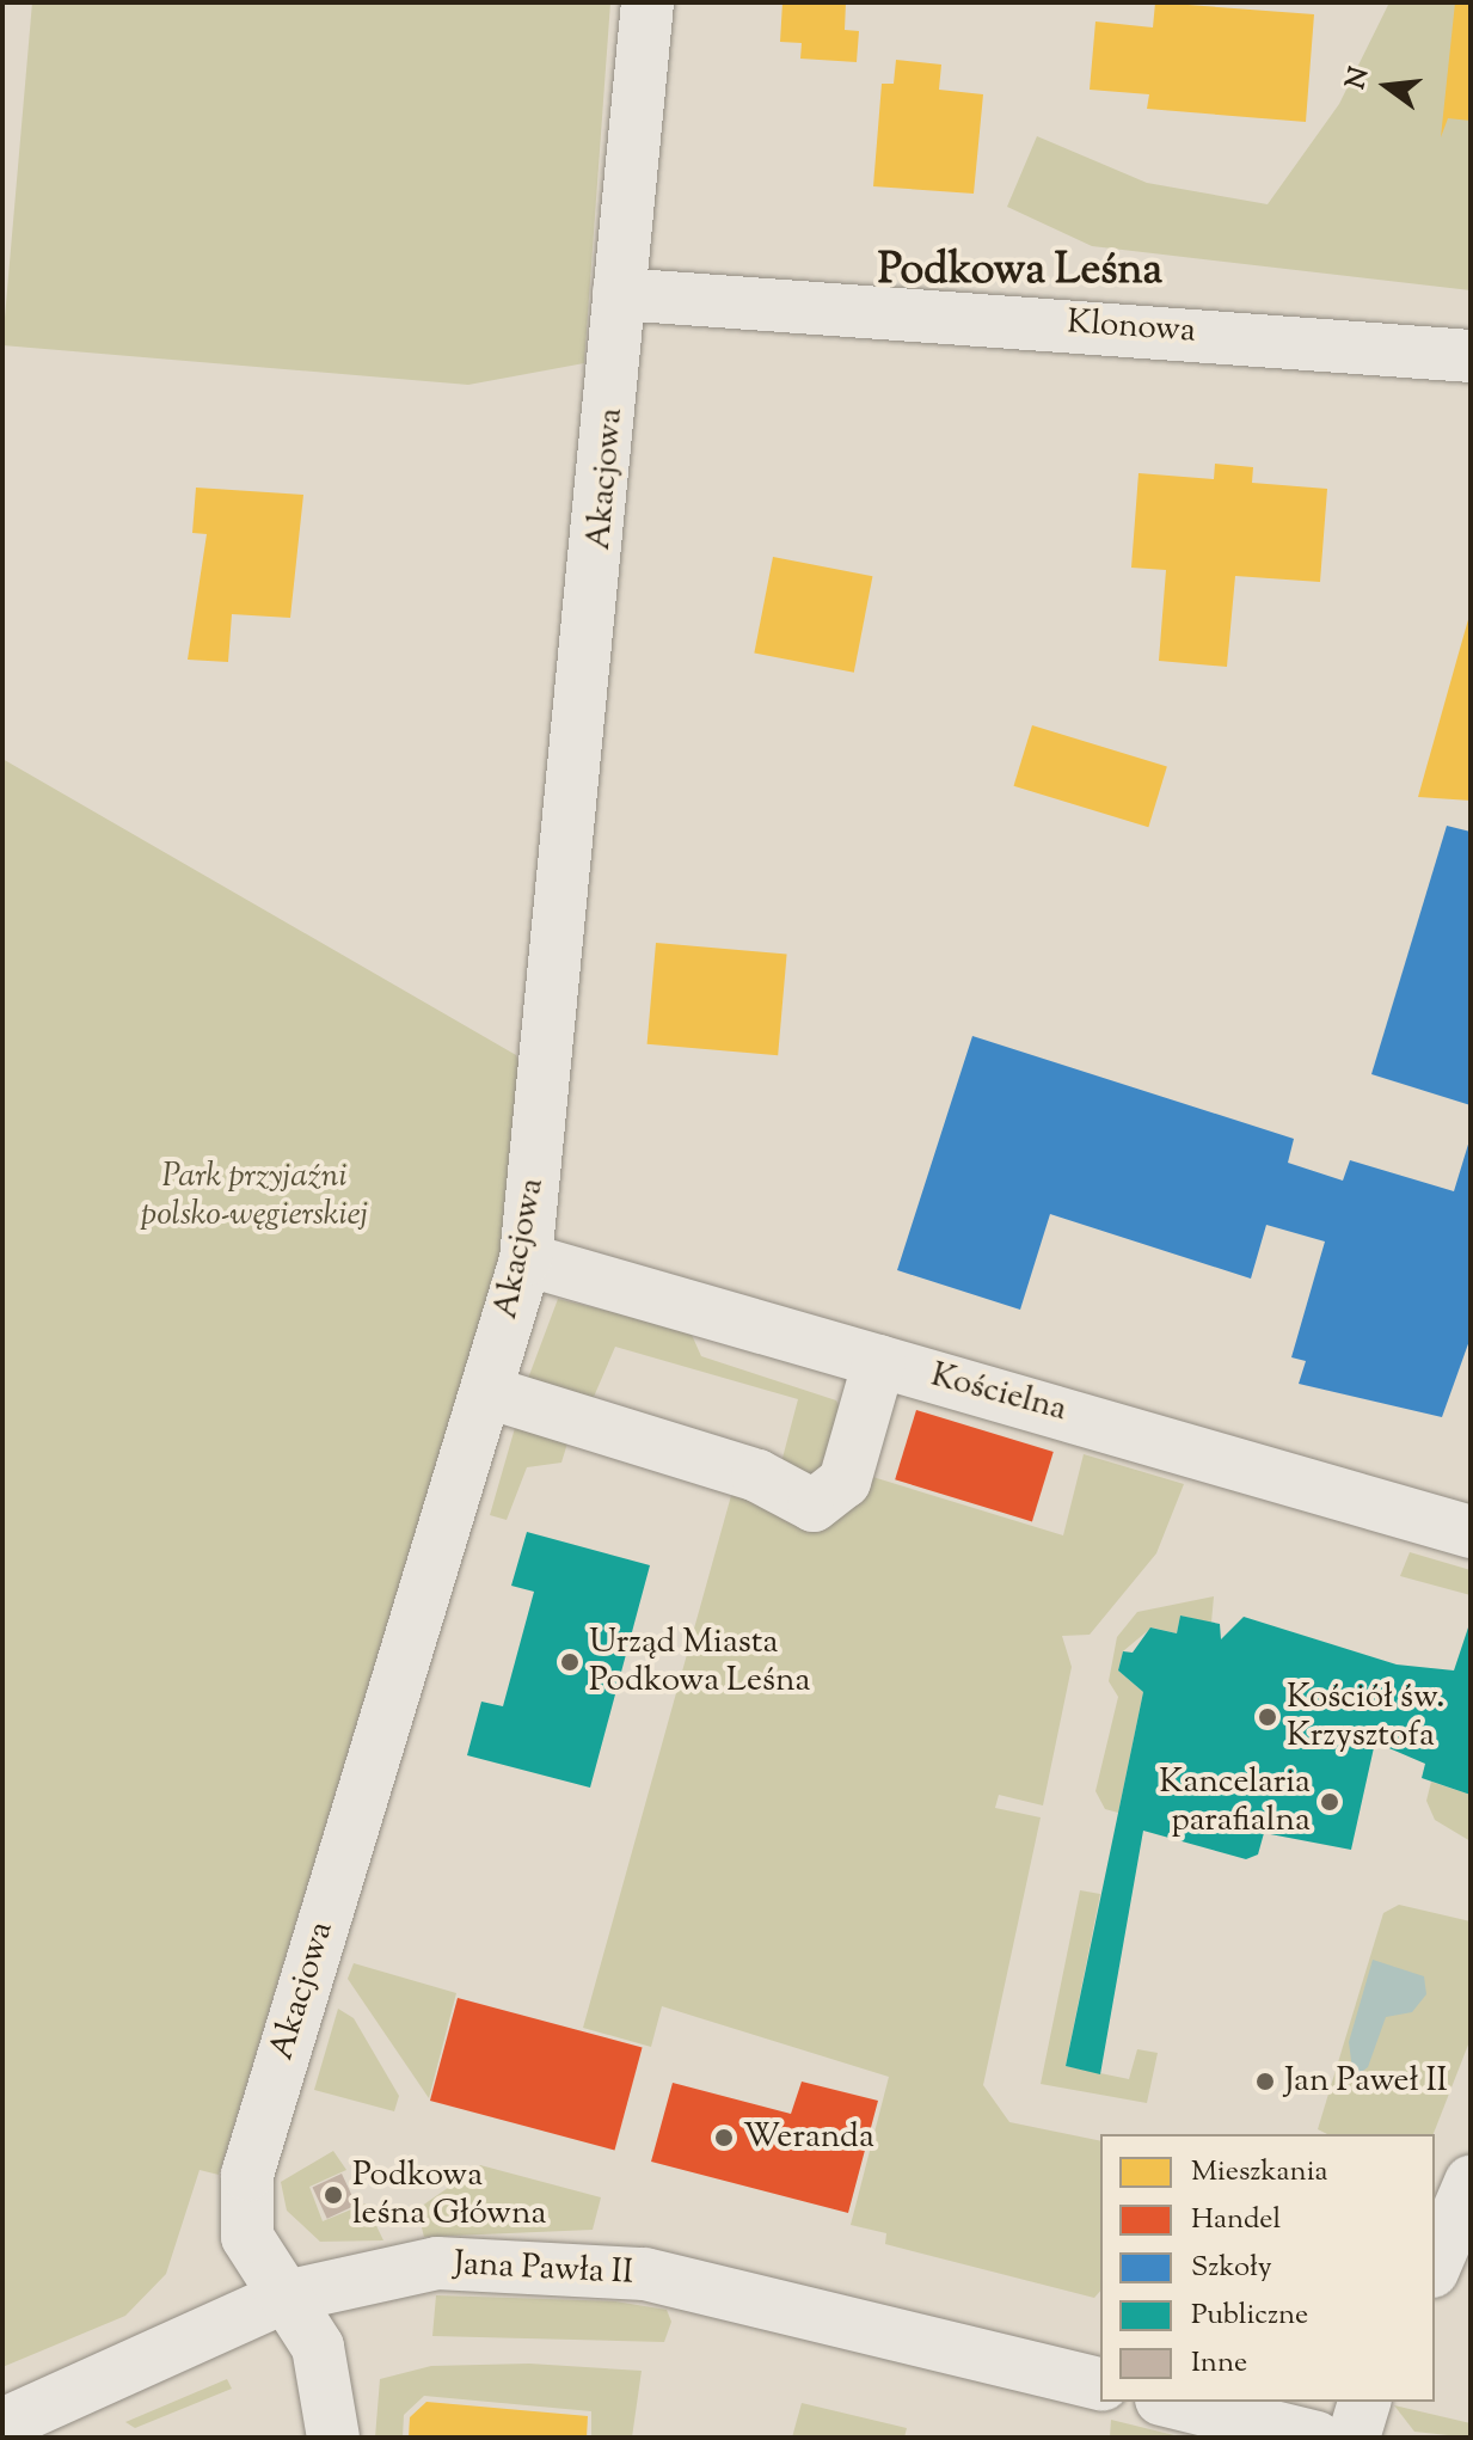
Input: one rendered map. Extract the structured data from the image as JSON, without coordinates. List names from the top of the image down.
{
  "streets": {
    "street": [
      "Klonowa",
      "Akacjowa",
      "Kościelna",
      "Jana Pawła II"
    ]
  },
  "crossings": [
    ["Klonowa", "Akacjowa"],
    ["Akacjowa", "Kościelna"],
    ["Akacjowa", "Jana Pawła II"]
  ],
  "districts": ["Podkowa Leśna"],
  "parks": ["Park przyjaźni polsko-węgierskiej"],
  "places": [
    "Urząd Miasta Podkowa Leśna",
    "Kościół św. Krzysztofa",
    "Kancelaria parafialna",
    "Jan Paweł II",
    "Weranda",
    "Podkowa leśna Główna"
  ],
  "legend": [
    "Mieszkania",
    "Handel",
    "Szkoły",
    "Publiczne",
    "Inne"
  ],
  "north": "left"
}
